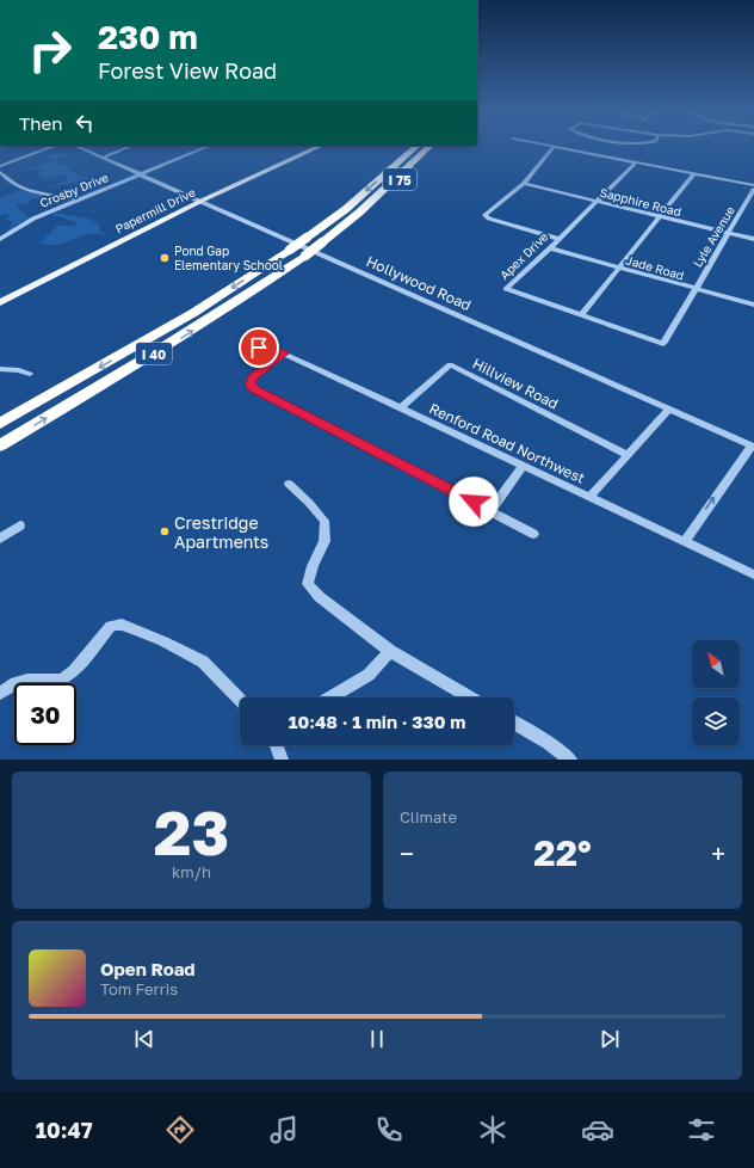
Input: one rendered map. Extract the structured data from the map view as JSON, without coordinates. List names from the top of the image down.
{
  "streets": {
    "highway": ["I 75", "I 40"],
    "main road": ["Papermill Drive"],
    "street": [
      "Crosby Drive",
      "Sapphire Road",
      "Lyle Avenue",
      "Apex Drive",
      "Jade Road",
      "Hollywood Road",
      "Hillview Road",
      "Renford Road Northwest"
    ]
  },
  "crossings": [
    ["I 75", "I 40"],
    ["Crosby Drive", "Hollywood Road"],
    ["Sapphire Road", "Lyle Avenue"],
    ["Sapphire Road", "Apex Drive"],
    ["Papermill Drive", "Hollywood Road"],
    ["Lyle Avenue", "Apex Drive"],
    ["Lyle Avenue", "Jade Road"],
    ["Apex Drive", "Jade Road"],
    ["Hillview Road", "Renford Road Northwest"]
  ],
  "places": ["Pond Gap Elementary School", "Crestridge Apartments"],
  "north": "top left",
  "page": {
    "turn": ["230 m", "Forest View Road"],
    "then": "Then",
    "limit": "30",
    "trip": "10:48 · 1 min · 330 m",
    "tile": [
      ["23", "km/h"],
      "Climate"
    ],
    "heat": ["−", "22°", "+"],
    "song": ["Open Road", "Tom Ferris"],
    "tabs": "10:47"
  }
}
